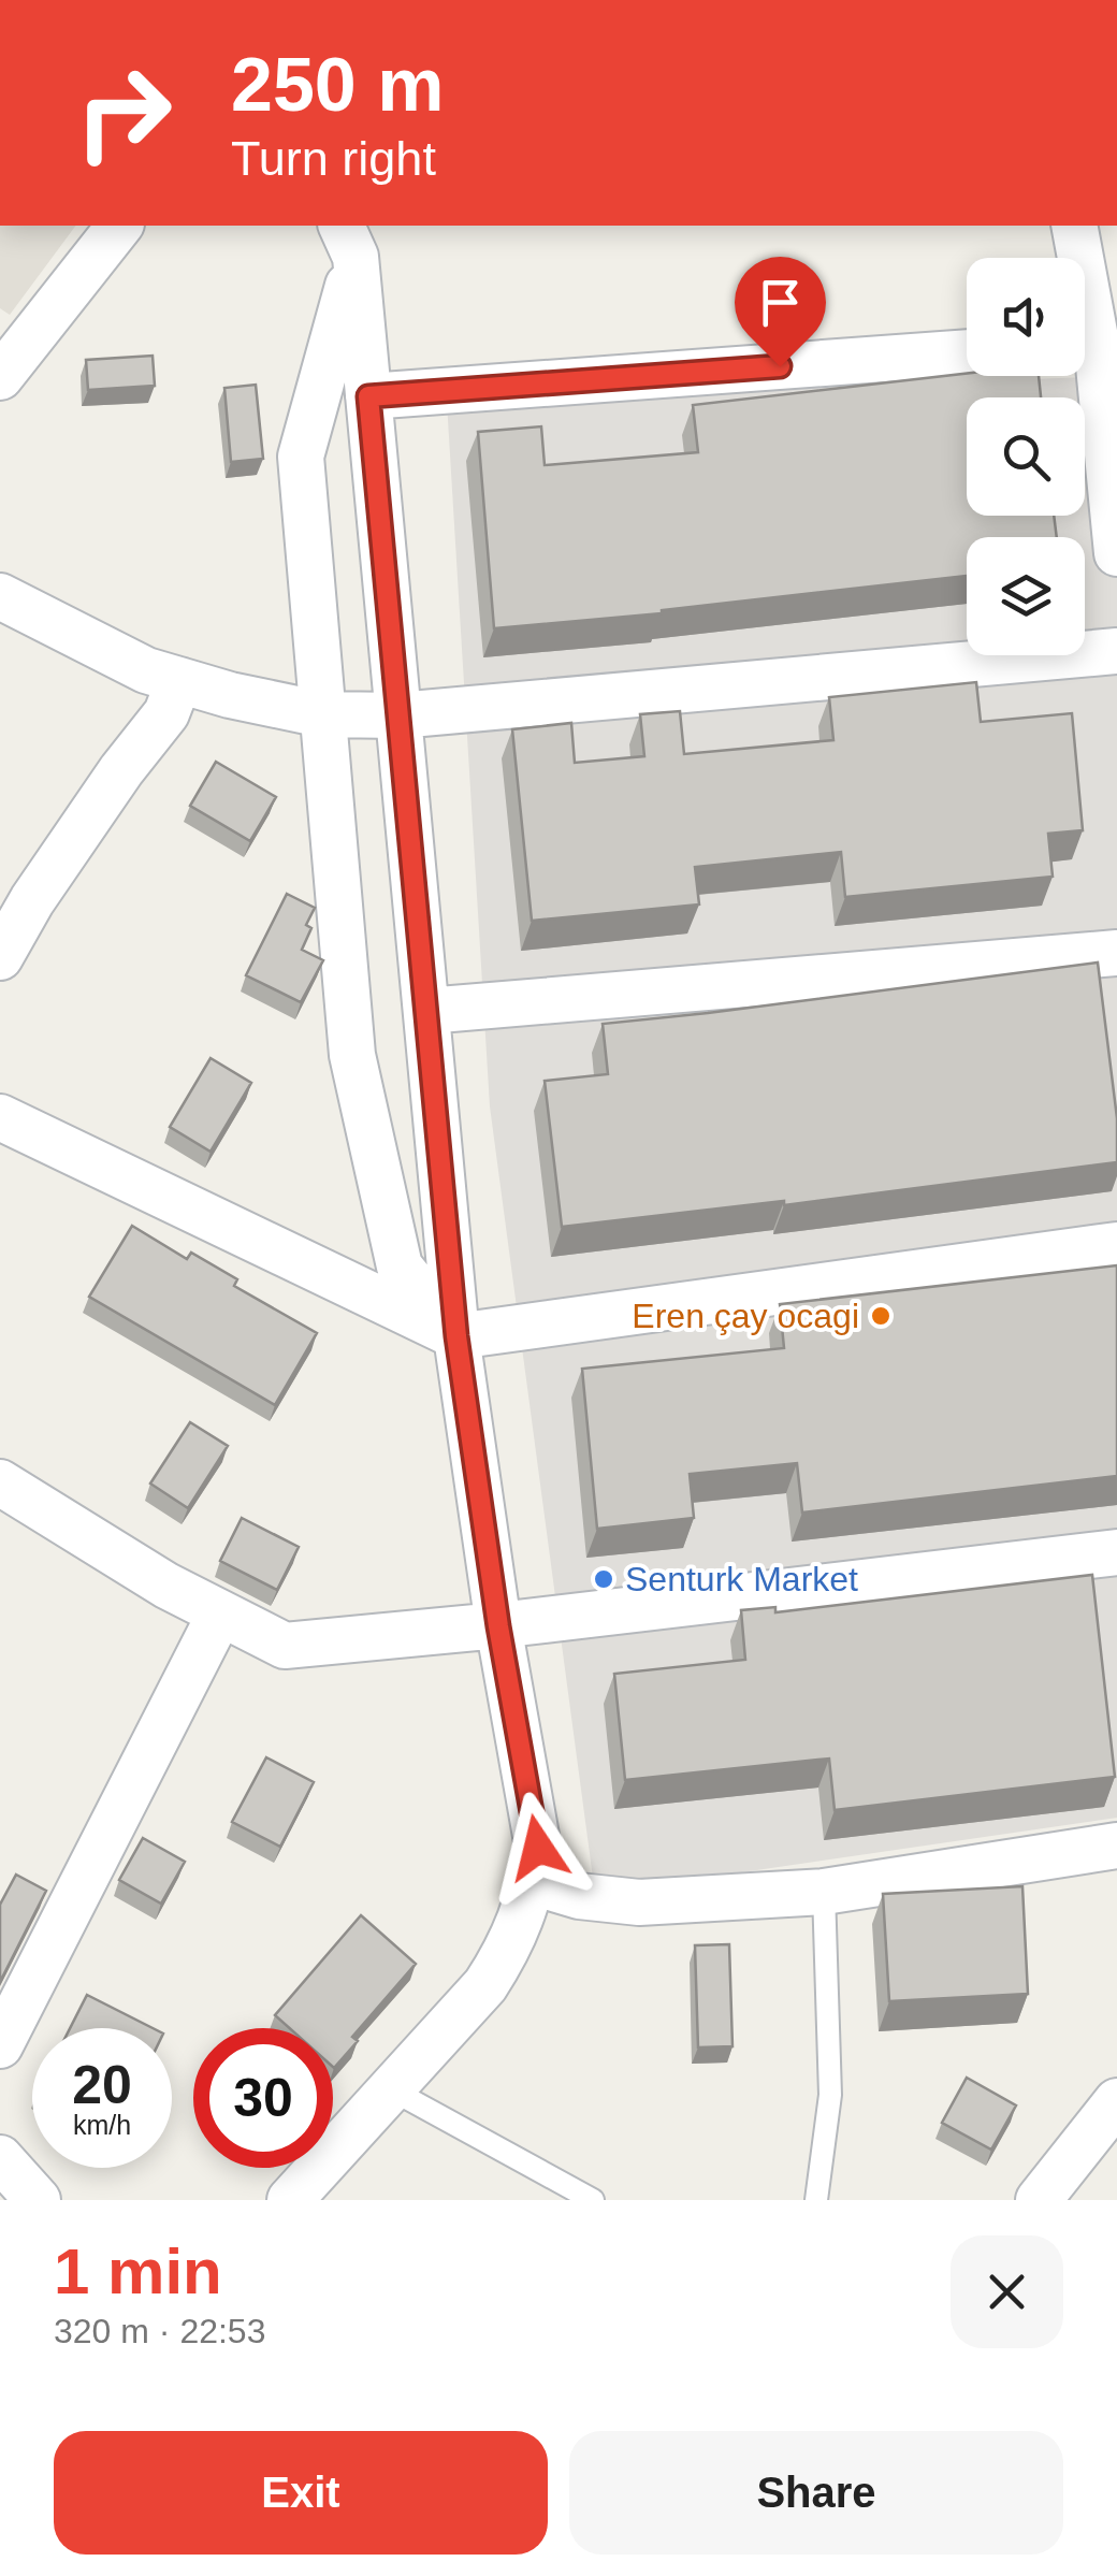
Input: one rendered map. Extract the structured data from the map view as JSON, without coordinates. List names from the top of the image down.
{
  "places": ["Eren çay ocagi", "Senturk Market"],
  "page": {
    "turn": ["250 m", "Turn right"],
    "speed": "20 km/h",
    "limit": "30",
    "heading": ["1 min", "320 m · 22:53"],
    "buttons": ["Exit", "Share"]
  }
}
